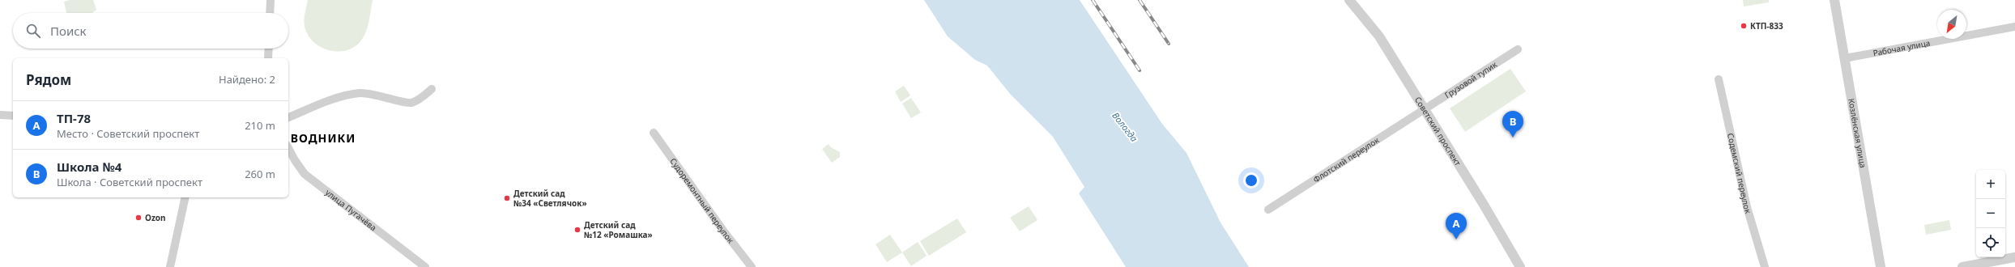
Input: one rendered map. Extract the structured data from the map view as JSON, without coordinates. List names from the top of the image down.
{
  "streets": {
    "street": [
      "Рабочая улица",
      "Грузовой тупик",
      "Советский проспект",
      "Козлёнская улица",
      "Флотский переулок",
      "Содемский переулок",
      "Судоремонтный переулок",
      "улица Пугачёва"
    ]
  },
  "crossings": [
    ["Рабочая улица", "Козлёнская улица"],
    ["Грузовой тупик", "Советский проспект"],
    ["Грузовой тупик", "Флотский переулок"],
    ["Советский проспект", "Флотский переулок"]
  ],
  "districts": ["ВОДНИКИ"],
  "water": ["Вологда"],
  "places": [
    "КТП-833",
    "Детский сад №34 «Светлячок»",
    "Ozon",
    "Детский сад №12 «Ромашка»"
  ],
  "north": "bottom left",
  "page": {
    "search": "Поиск",
    "heading": ["Рядом", "Найдено: 2"],
    "list": [
      {
        "mark": "A",
        "name": "ТП-78",
        "note": "Место · Советский проспект",
        "value": "210 m"
      },
      {
        "mark": "B",
        "name": "Школа №4",
        "note": "Школа · Советский проспект",
        "value": "260 m"
      }
    ],
    "pins": ["B", "A"],
    "map_buttons": ["+", "−"]
  }
}
